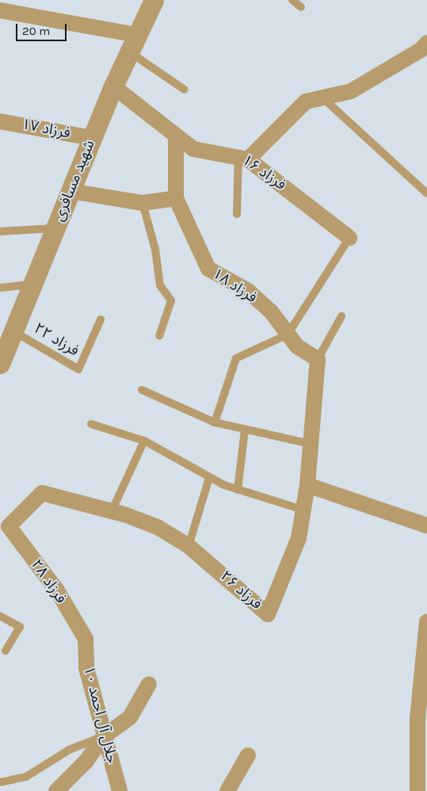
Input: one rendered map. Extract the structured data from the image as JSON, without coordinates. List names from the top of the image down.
{
  "streets": {
    "street": [
      "فرزاد ۱۷",
      "فرزاد ۱۶",
      "شهید مسافری",
      "فرزاد ۱۸",
      "فرزاد ۲۸",
      "فرزاد ۲۶",
      "جلال آل احمد ۱۰"
    ],
    "lane": ["فرزاد ۲۲"]
  },
  "crossings": [
    ["فرزاد ۱۷", "شهید مسافری"],
    ["فرزاد ۱۶", "شهید مسافری"],
    ["شهید مسافری", "فرزاد ۲۲"],
    ["فرزاد ۲۸", "فرزاد ۲۶"],
    ["فرزاد ۲۸", "جلال آل احمد ۱۰"]
  ],
  "scale_bar": "20 m"
}
